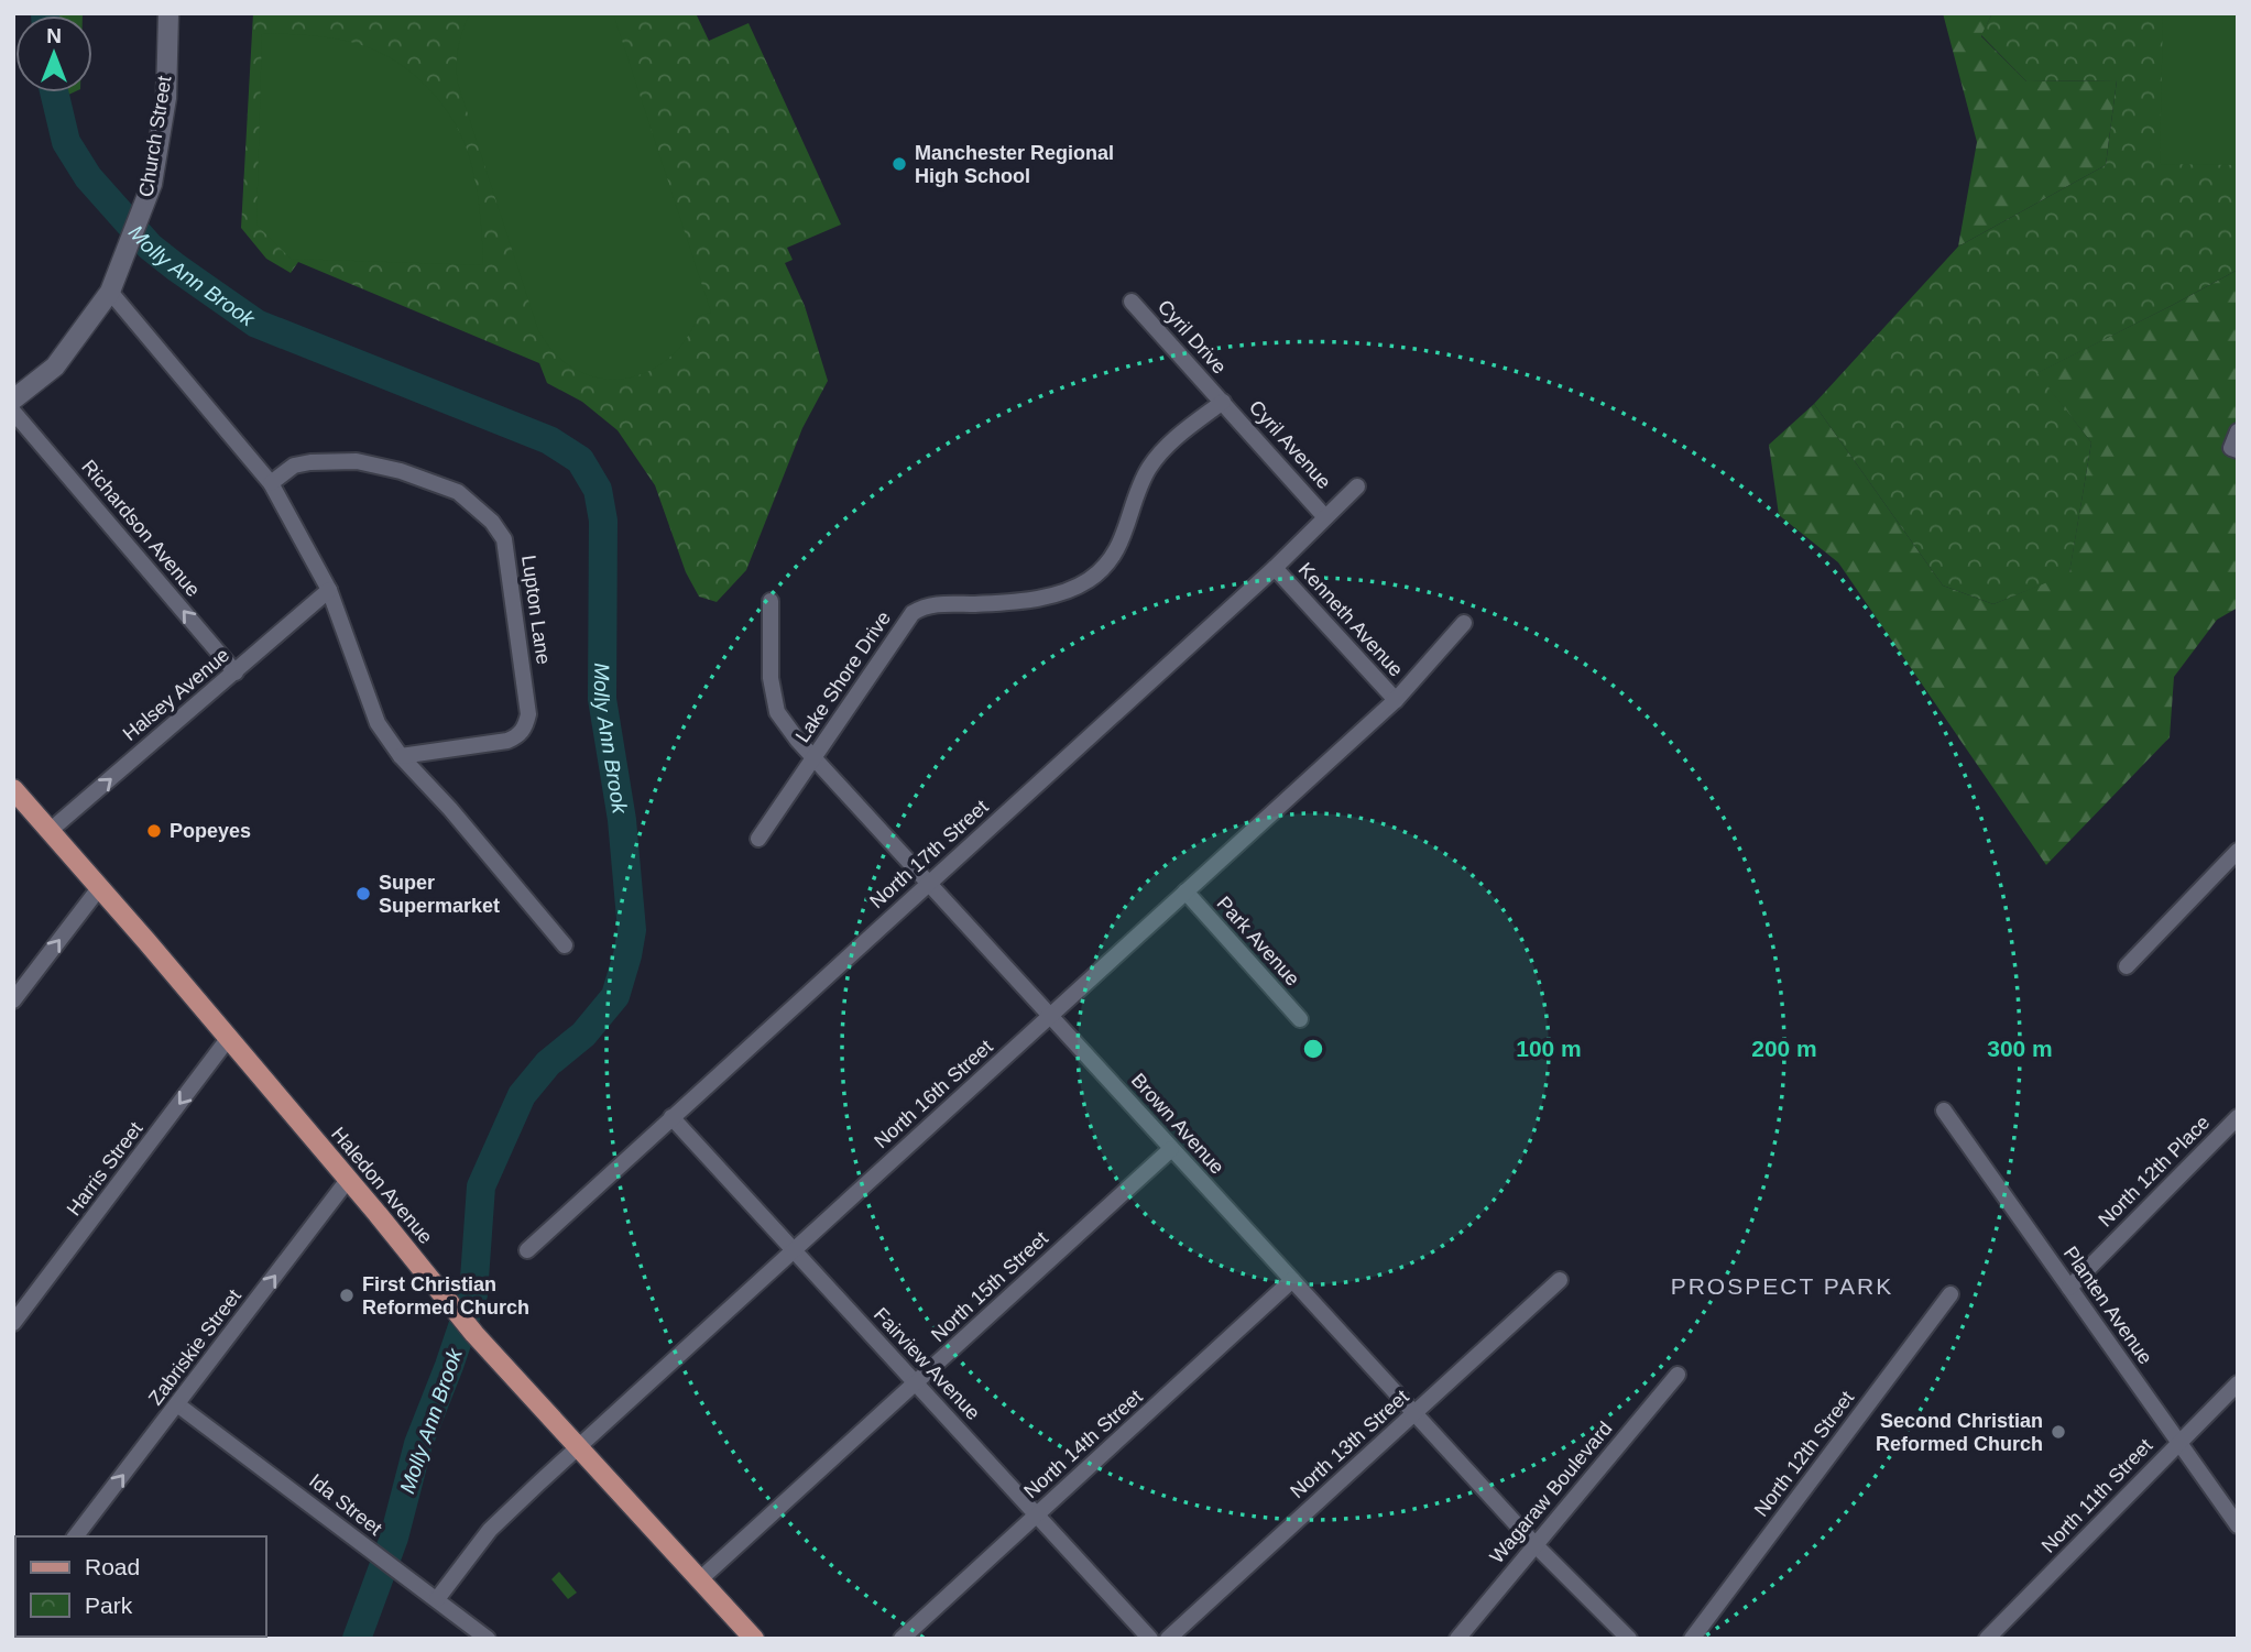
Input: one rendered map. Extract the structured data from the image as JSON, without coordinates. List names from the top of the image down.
{
  "streets": {
    "main road": ["Haledon Avenue"],
    "street": [
      "Church Street",
      "Cyril Drive",
      "Cyril Avenue",
      "Richardson Avenue",
      "Lupton Lane",
      "Kenneth Avenue",
      "Lake Shore Drive",
      "Halsey Avenue",
      "North 17th Street",
      "Park Avenue",
      "North 16th Street",
      "Brown Avenue",
      "Harris Street",
      "North 12th Place",
      "North 15th Street",
      "Planten Avenue",
      "Zabriskie Street",
      "Fairview Avenue",
      "North 14th Street",
      "North 13th Street",
      "North 12th Street",
      "Wagaraw Boulevard",
      "North 11th Street",
      "Ida Street"
    ]
  },
  "crossings": [
    ["Cyril Drive", "Cyril Avenue"],
    ["Cyril Drive", "Lake Shore Drive"],
    ["Cyril Avenue", "Lake Shore Drive"],
    ["Cyril Avenue", "North 17th Street"],
    ["Richardson Avenue", "Halsey Avenue"],
    ["Kenneth Avenue", "North 17th Street"],
    ["Kenneth Avenue", "North 16th Street"],
    ["Lake Shore Drive", "Brown Avenue"],
    ["Halsey Avenue", "Haledon Avenue"],
    ["North 17th Street", "Brown Avenue"],
    ["North 17th Street", "Fairview Avenue"],
    ["Park Avenue", "North 16th Street"],
    ["North 16th Street", "Brown Avenue"],
    ["North 16th Street", "Haledon Avenue"],
    ["North 16th Street", "Fairview Avenue"],
    ["North 16th Street", "Ida Street"],
    ["Brown Avenue", "North 15th Street"],
    ["Brown Avenue", "North 14th Street"],
    ["Brown Avenue", "North 13th Street"],
    ["Brown Avenue", "Wagaraw Boulevard"],
    ["Harris Street", "Haledon Avenue"],
    ["North 12th Place", "Planten Avenue"],
    ["Haledon Avenue", "North 15th Street"],
    ["Haledon Avenue", "Zabriskie Street"],
    ["North 15th Street", "Fairview Avenue"],
    ["Planten Avenue", "North 11th Street"],
    ["Zabriskie Street", "Ida Street"],
    ["Fairview Avenue", "North 14th Street"]
  ],
  "one_way": [
    "Richardson Avenue",
    "Halsey Avenue",
    "Harris Street",
    "Zabriskie Street"
  ],
  "districts": ["PROSPECT PARK"],
  "water": ["Molly Ann Brook"],
  "places": [
    "Manchester Regional High School",
    "Popeyes",
    "Super Supermarket",
    "First Christian Reformed Church",
    "Second Christian Reformed Church"
  ],
  "legend": ["Road", "Park"],
  "north": "top",
  "rings": ["100 m", "200 m", "300 m"]
}
